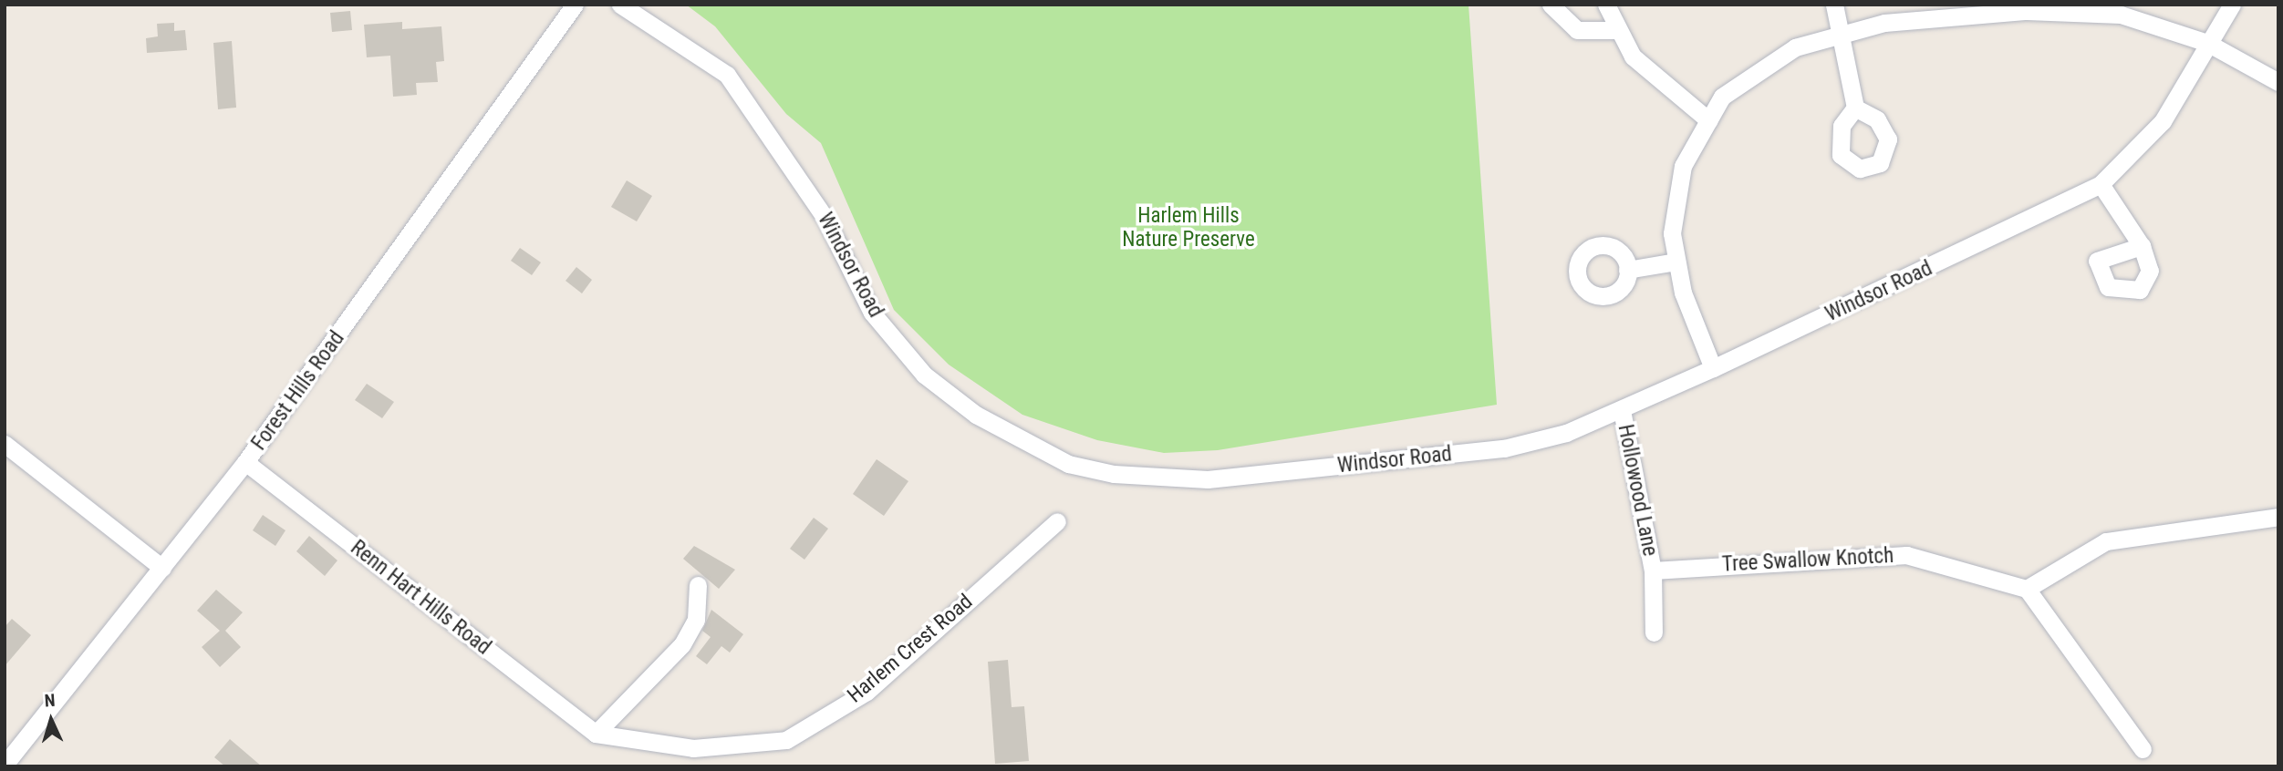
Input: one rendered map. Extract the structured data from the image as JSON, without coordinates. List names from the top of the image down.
{
  "streets": {
    "street": [
      "Windsor Road",
      "Forest Hills Road",
      "Hollowood Lane",
      "Tree Swallow Knotch",
      "Renn Hart Hills Road",
      "Harlem Crest Road"
    ]
  },
  "crossings": [
    ["Windsor Road", "Hollowood Lane"],
    ["Forest Hills Road", "Renn Hart Hills Road"],
    ["Hollowood Lane", "Tree Swallow Knotch"],
    ["Renn Hart Hills Road", "Harlem Crest Road"]
  ],
  "parks": ["Harlem Hills Nature Preserve"],
  "north": "top"
}
